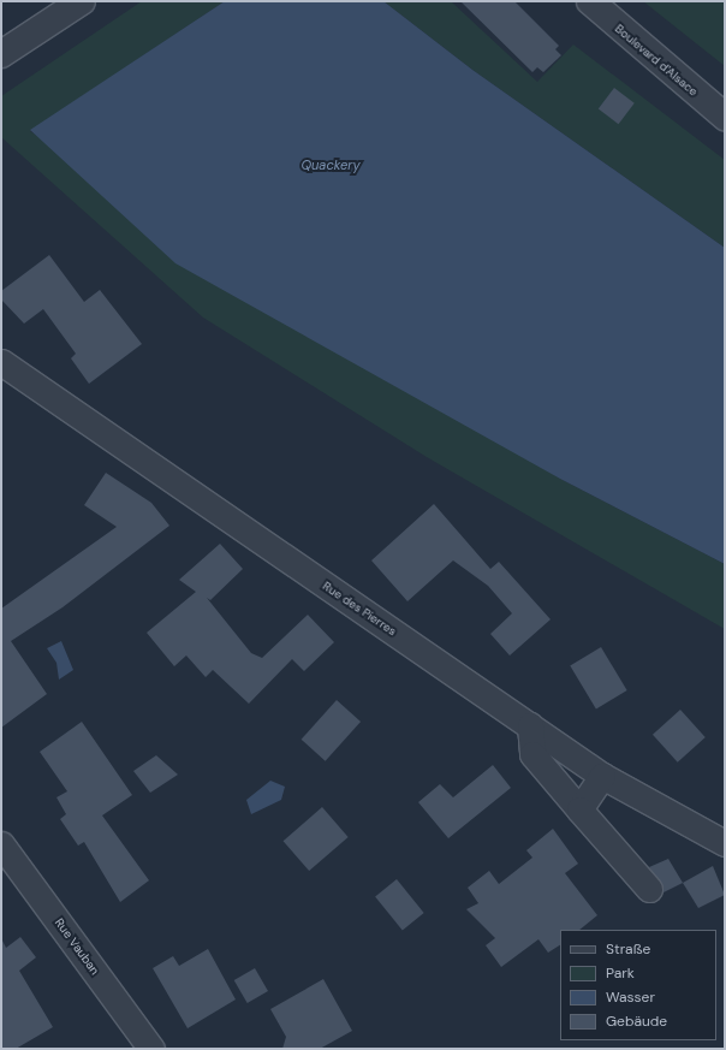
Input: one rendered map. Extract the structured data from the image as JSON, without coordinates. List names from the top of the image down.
{
  "streets": {
    "street": ["Boulevard d'Alsace", "Rue des Pierres", "Rue Vauban"]
  },
  "water": ["Quackery"],
  "legend": [
    "Straße",
    "Park",
    "Wasser",
    "Gebäude"
  ]
}
